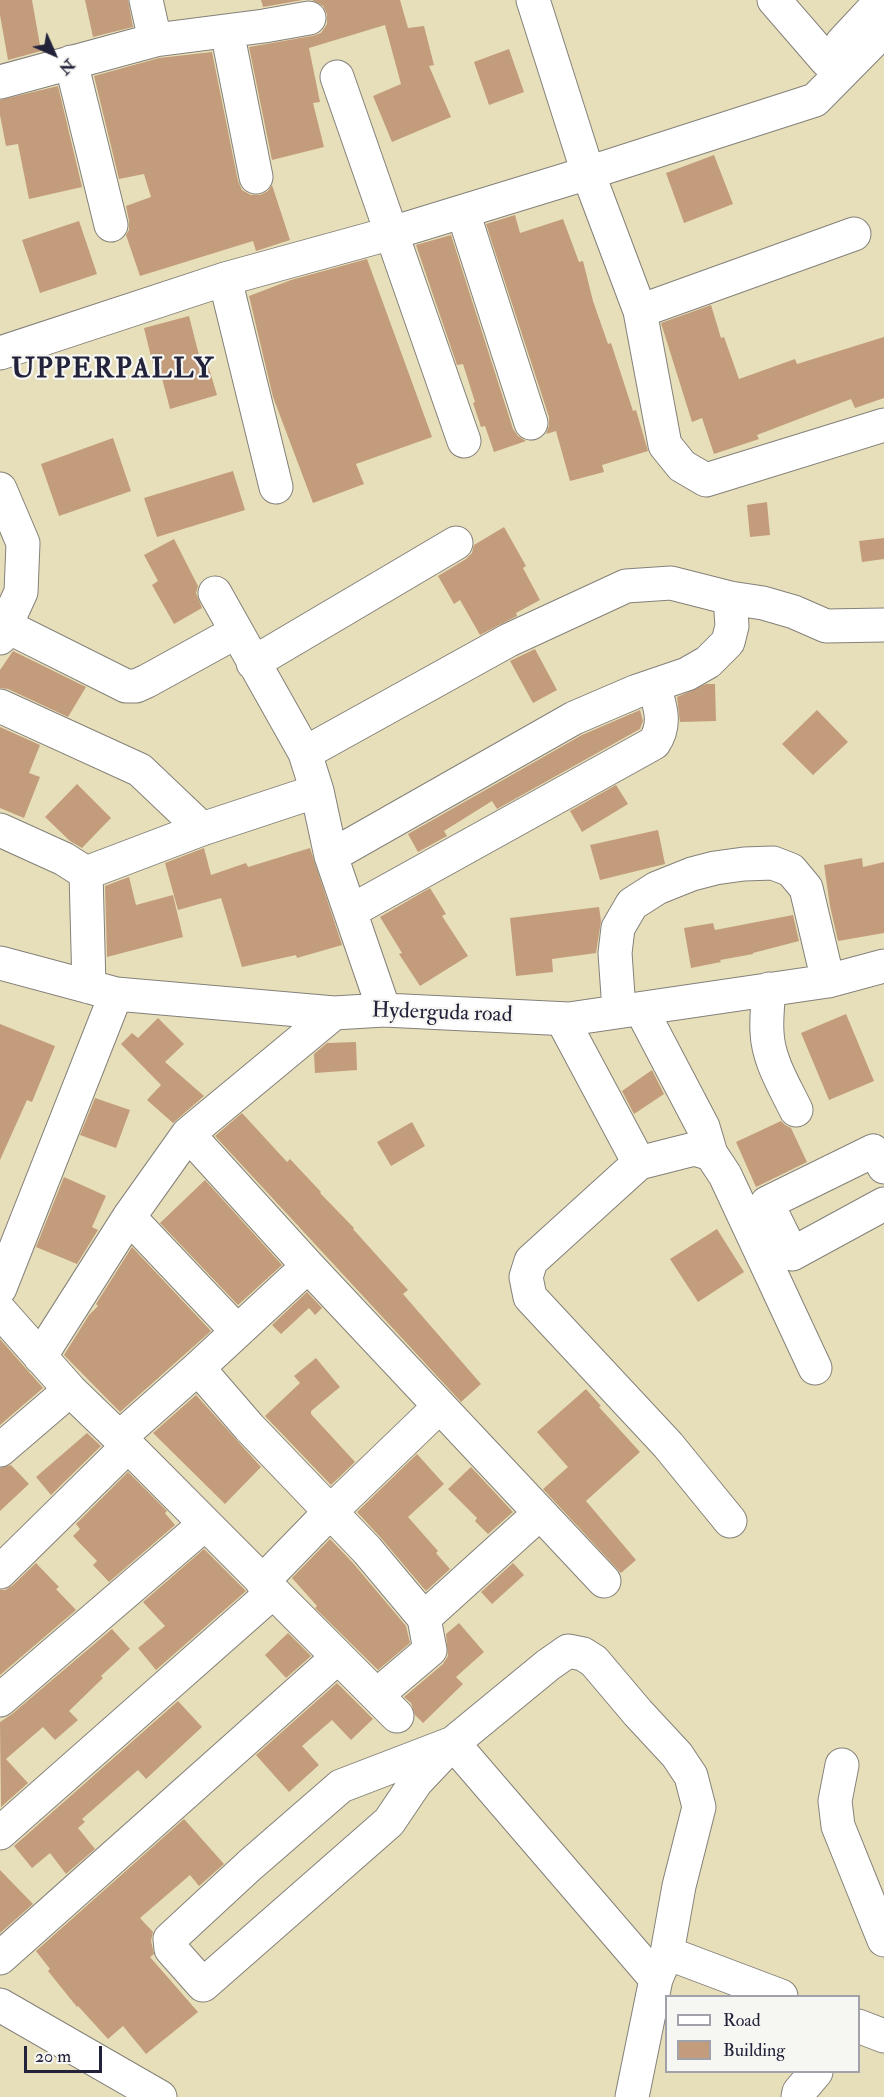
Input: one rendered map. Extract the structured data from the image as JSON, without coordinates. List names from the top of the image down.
{
  "streets": {
    "street": ["Hyderguda road"]
  },
  "districts": ["UPPERPALLY"],
  "legend": ["Road", "Building"],
  "scale_bar": "20 m",
  "north": "bottom right"
}
